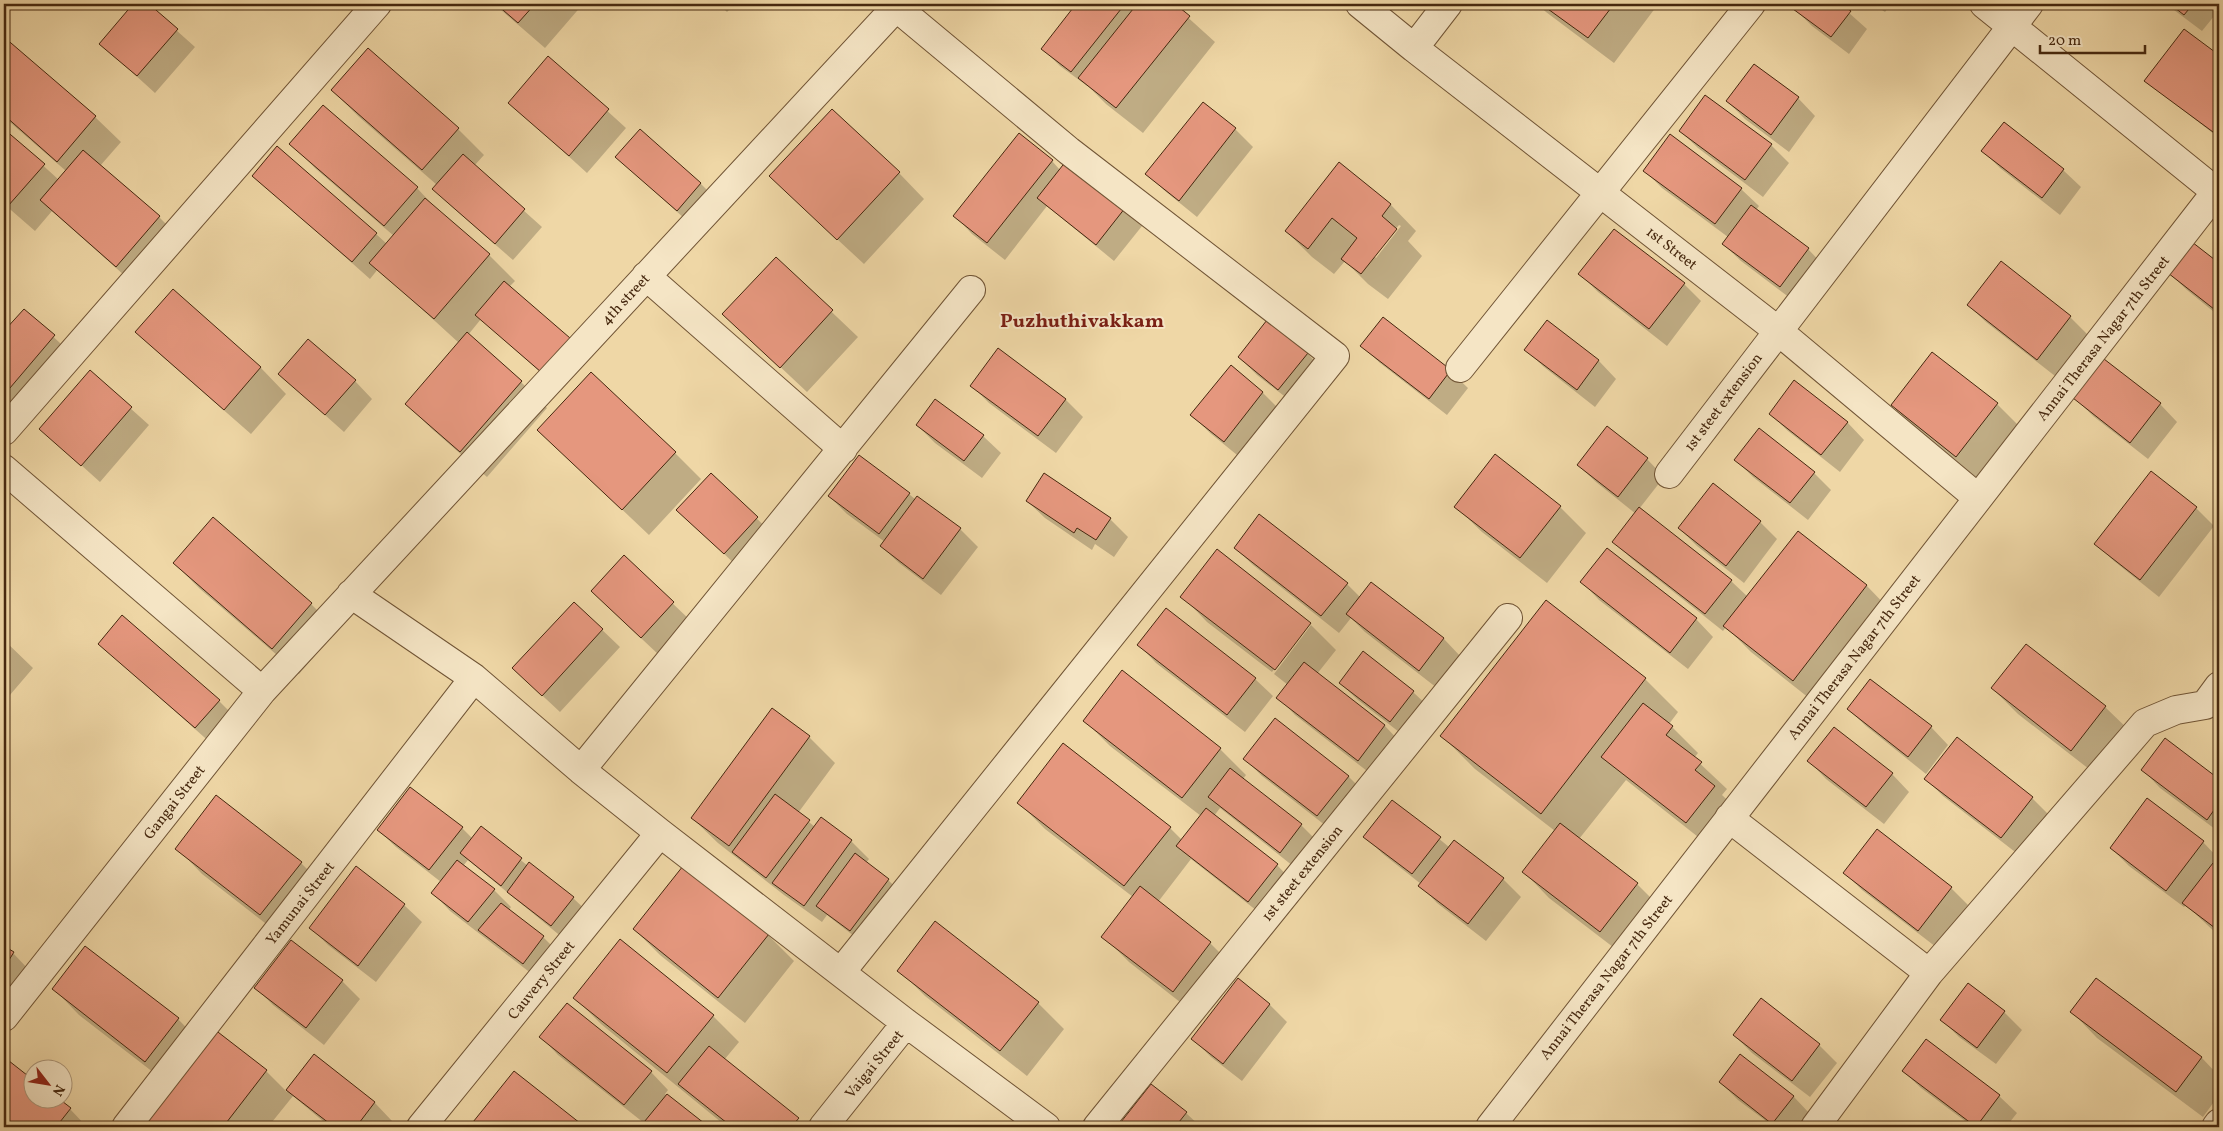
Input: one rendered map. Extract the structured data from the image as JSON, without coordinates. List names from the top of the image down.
{
  "streets": {
    "street": [
      "1st Street",
      "4th street",
      "Annai Therasa Nagar 7th Street",
      "1st steet extension",
      "Gangai Street",
      "Yamunai Street",
      "Cauvery Street",
      "Vaigai Street"
    ]
  },
  "crossings": [
    ["1st Street", "Annai Therasa Nagar 7th Street"],
    ["1st Street", "1st steet extension"],
    ["4th street", "Gangai Street"]
  ],
  "districts": ["Puzhuthivakkam"],
  "scale_bar": "20 m",
  "north": "bottom right"
}
